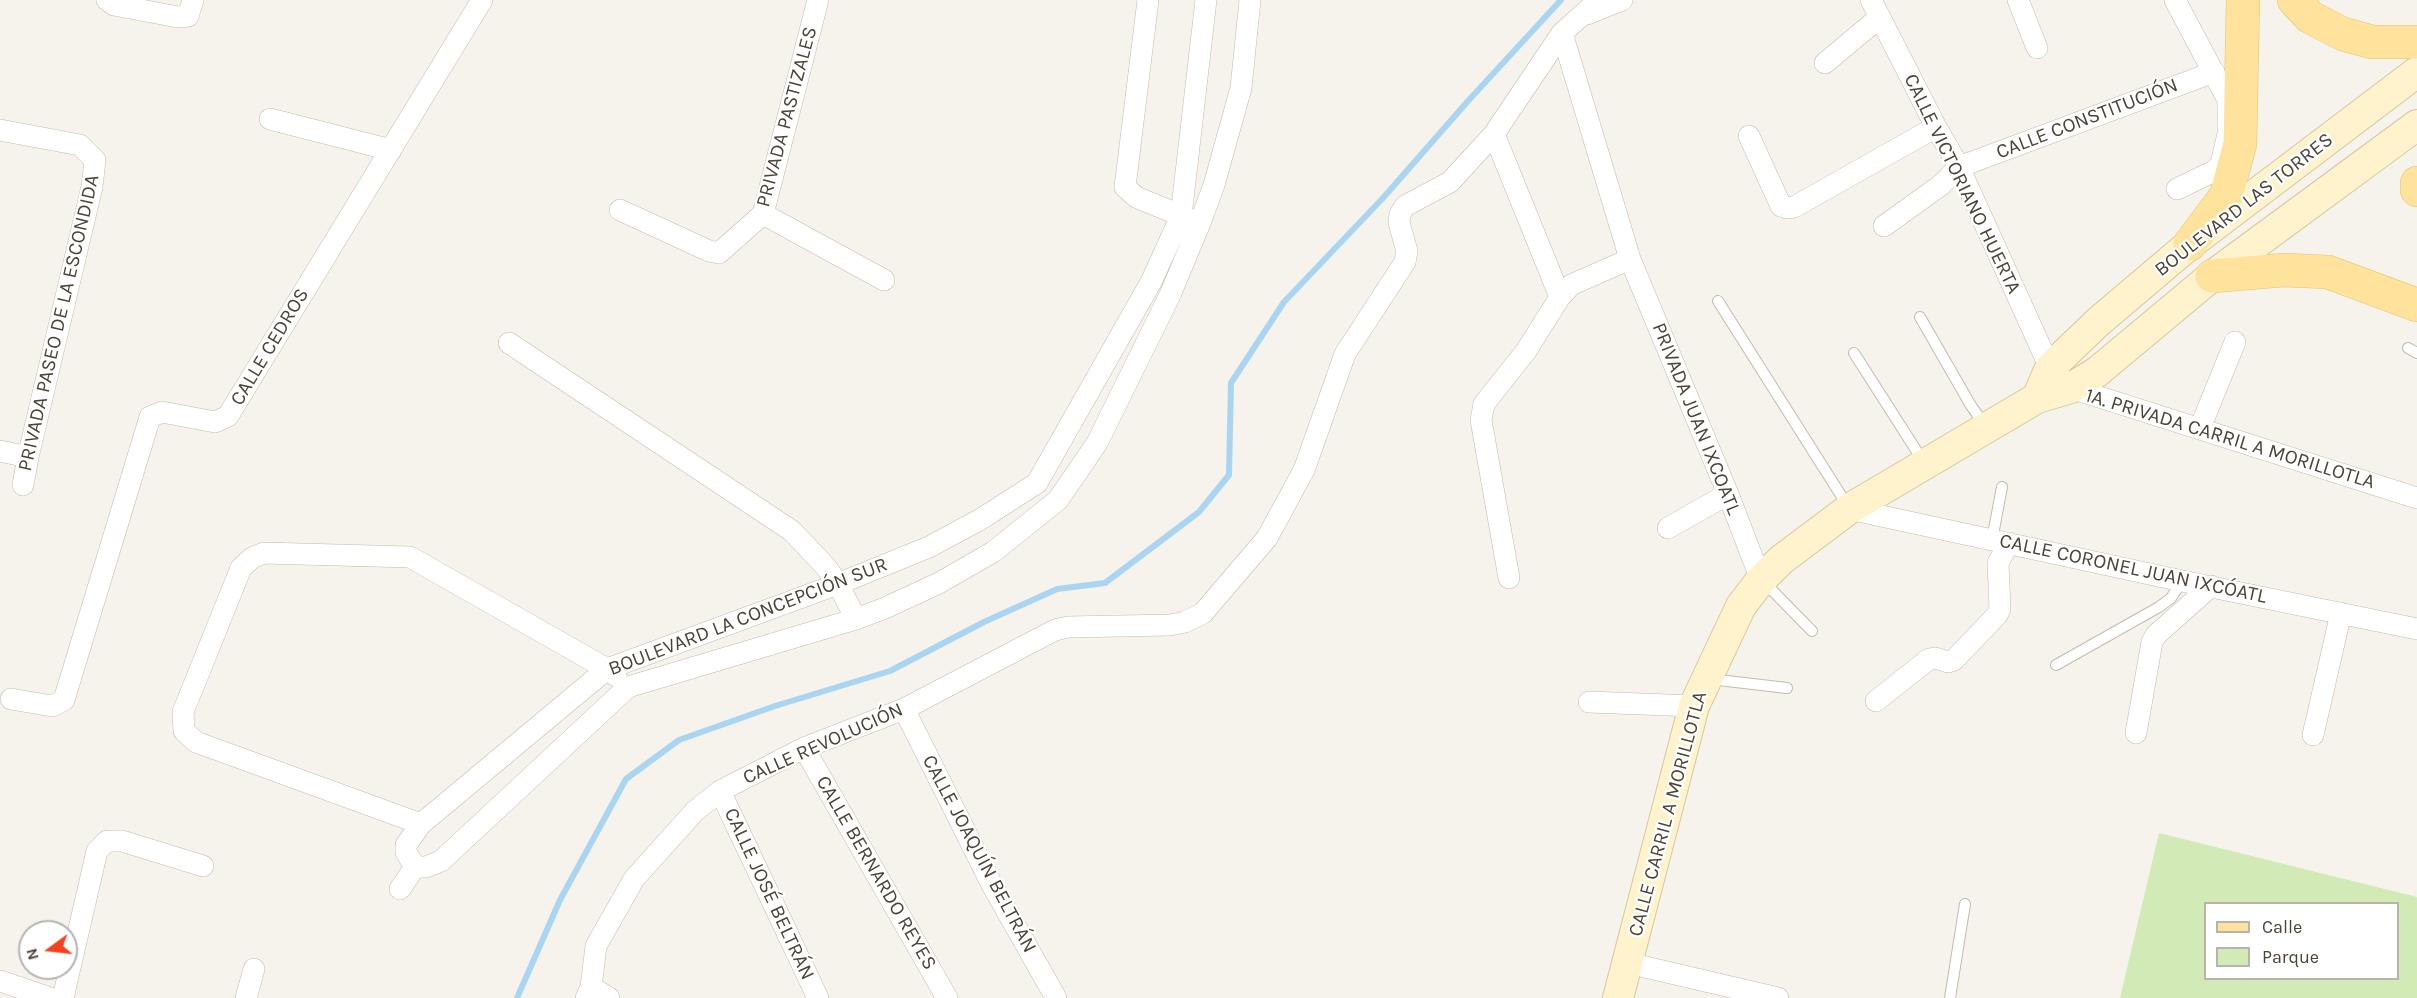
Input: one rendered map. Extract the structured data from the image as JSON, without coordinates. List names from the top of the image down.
{
  "streets": {
    "street": [
      "PRIVADA PASTIZALES",
      "CALLE CONSTITUCIÓN",
      "CALLE VICTORIANO HUERTA",
      "BOULEVARD LAS TORRES",
      "PRIVADA PASEO DE LA ESCONDIDA",
      "CALLE CEDROS",
      "PRIVADA JUAN IXCOATL",
      "1A. PRIVADA CARRIL A MORILLOTLA",
      "CALLE CORONEL JUAN IXCÓATL",
      "BOULEVARD LA CONCEPCIÓN SUR",
      "CALLE REVOLUCIÓN",
      "CALLE CARRIL A MORILLOTLA",
      "CALLE JOAQUÍN BELTRÁN",
      "CALLE BERNARDO REYES",
      "CALLE JOSÉ BELTRÁN"
    ]
  },
  "crossings": [
    ["CALLE CONSTITUCIÓN", "CALLE VICTORIANO HUERTA"],
    ["CALLE VICTORIANO HUERTA", "1A. PRIVADA CARRIL A MORILLOTLA"],
    ["CALLE VICTORIANO HUERTA", "CALLE CARRIL A MORILLOTLA"],
    ["BOULEVARD LAS TORRES", "CALLE CARRIL A MORILLOTLA"],
    ["PRIVADA JUAN IXCOATL", "CALLE CARRIL A MORILLOTLA"],
    ["1A. PRIVADA CARRIL A MORILLOTLA", "CALLE CARRIL A MORILLOTLA"],
    ["CALLE CORONEL JUAN IXCÓATL", "CALLE CARRIL A MORILLOTLA"],
    ["CALLE REVOLUCIÓN", "CALLE JOAQUÍN BELTRÁN"],
    ["CALLE REVOLUCIÓN", "CALLE BERNARDO REYES"],
    ["CALLE REVOLUCIÓN", "CALLE JOSÉ BELTRÁN"]
  ],
  "legend": ["Calle", "Parque"],
  "north": "left"
}
